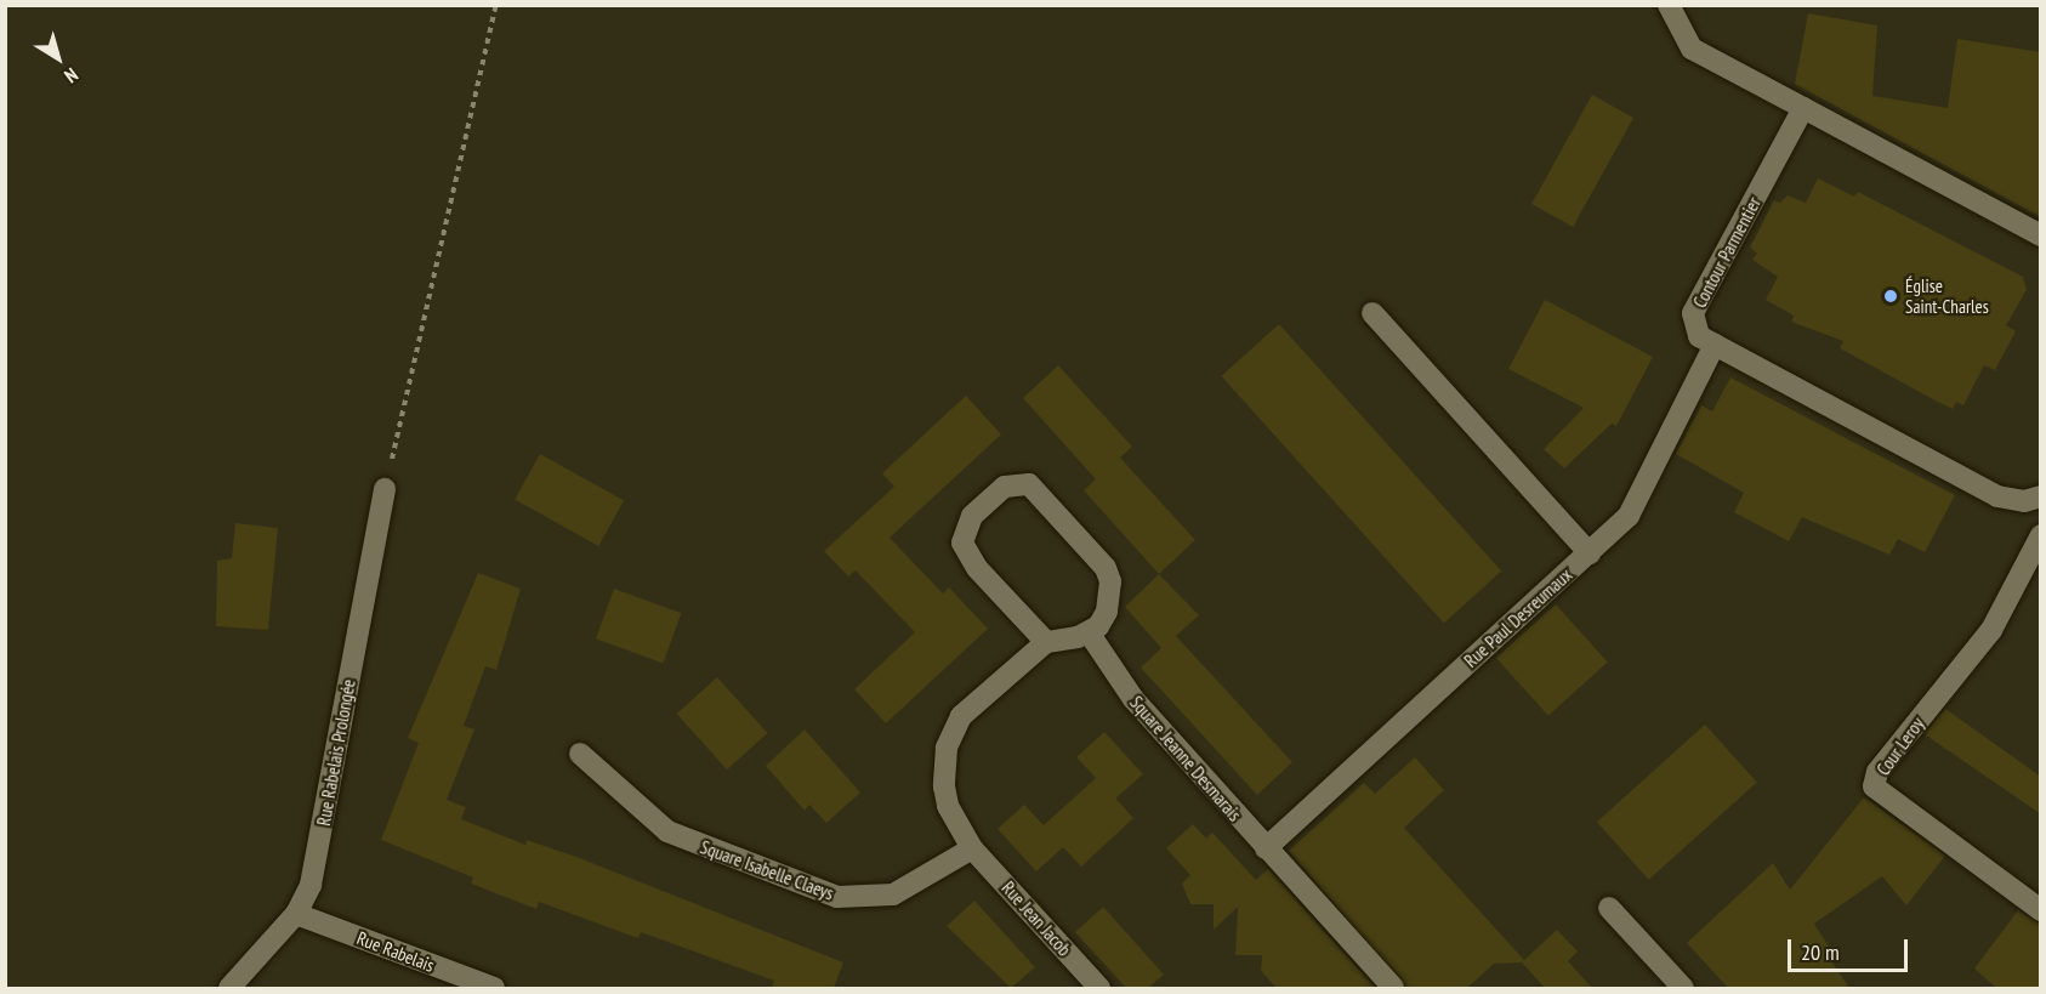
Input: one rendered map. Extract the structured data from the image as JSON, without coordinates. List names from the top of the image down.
{
  "streets": {
    "street": [
      "Contour Parmentier",
      "Rue Paul Desreumaux",
      "Cour Leroy",
      "Rue Rabelais Prolongée",
      "Square Jeanne Desmarais",
      "Square Isabelle Claeys",
      "Rue Jean Jacob",
      "Rue Rabelais"
    ]
  },
  "crossings": [
    ["Contour Parmentier", "Rue Paul Desreumaux"],
    ["Rue Paul Desreumaux", "Square Jeanne Desmarais"],
    ["Rue Rabelais Prolongée", "Rue Rabelais"],
    ["Square Isabelle Claeys", "Rue Jean Jacob"]
  ],
  "places": ["Église Saint-Charles"],
  "scale_bar": "20 m",
  "north": "bottom right"
}
